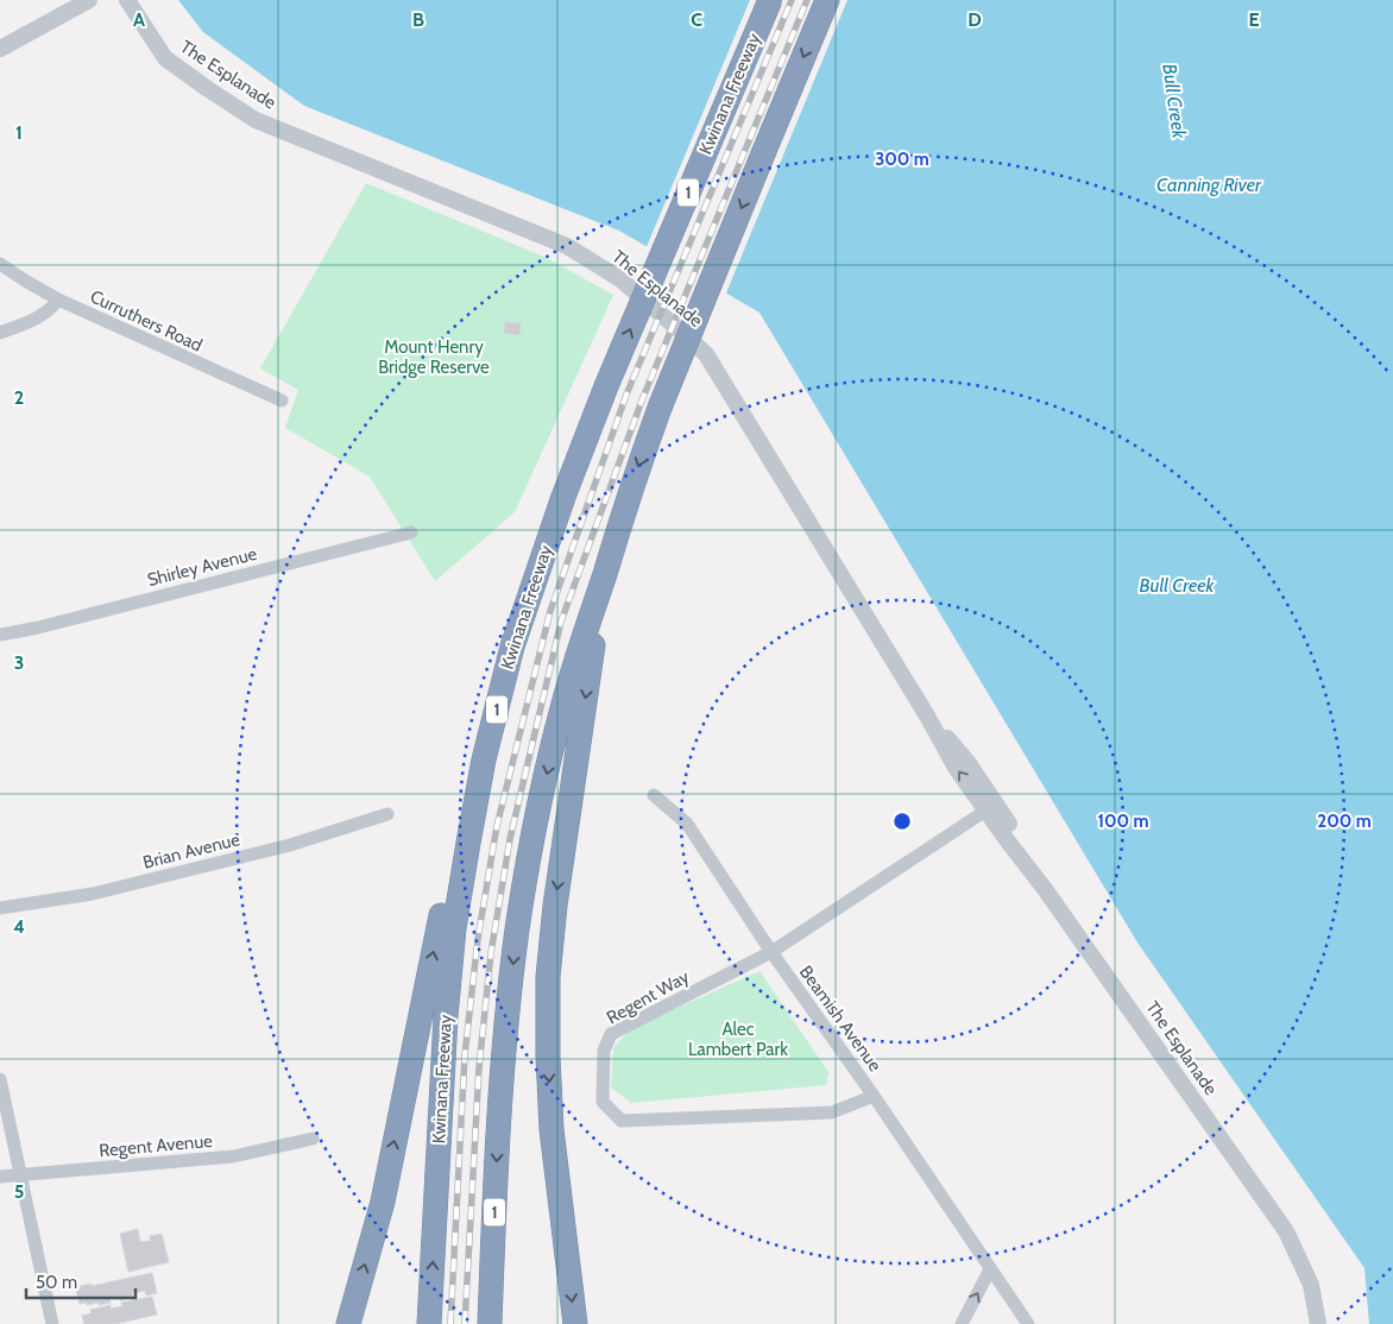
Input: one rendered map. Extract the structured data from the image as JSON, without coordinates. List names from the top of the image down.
{
  "streets": {
    "highway": ["Kwinana Freeway", "1"],
    "street": [
      "The Esplanade",
      "Curruthers Road",
      "Shirley Avenue",
      "Brian Avenue",
      "Regent Way",
      "Beamish Avenue",
      "Regent Avenue"
    ]
  },
  "crossings": [
    ["The Esplanade", "Regent Way"],
    ["Regent Way", "Beamish Avenue"]
  ],
  "water": ["Bull Creek", "Canning River"],
  "parks": ["Mount Henry Bridge Reserve", "Alec Lambert Park"],
  "scale_bar": "50 m",
  "grid": {
    "columns": [
      "A",
      "B",
      "C",
      "D",
      "E"
    ],
    "rows": [
      "1",
      "2",
      "3",
      "4",
      "5"
    ]
  },
  "rings": ["300 m", "100 m", "200 m"]
}
